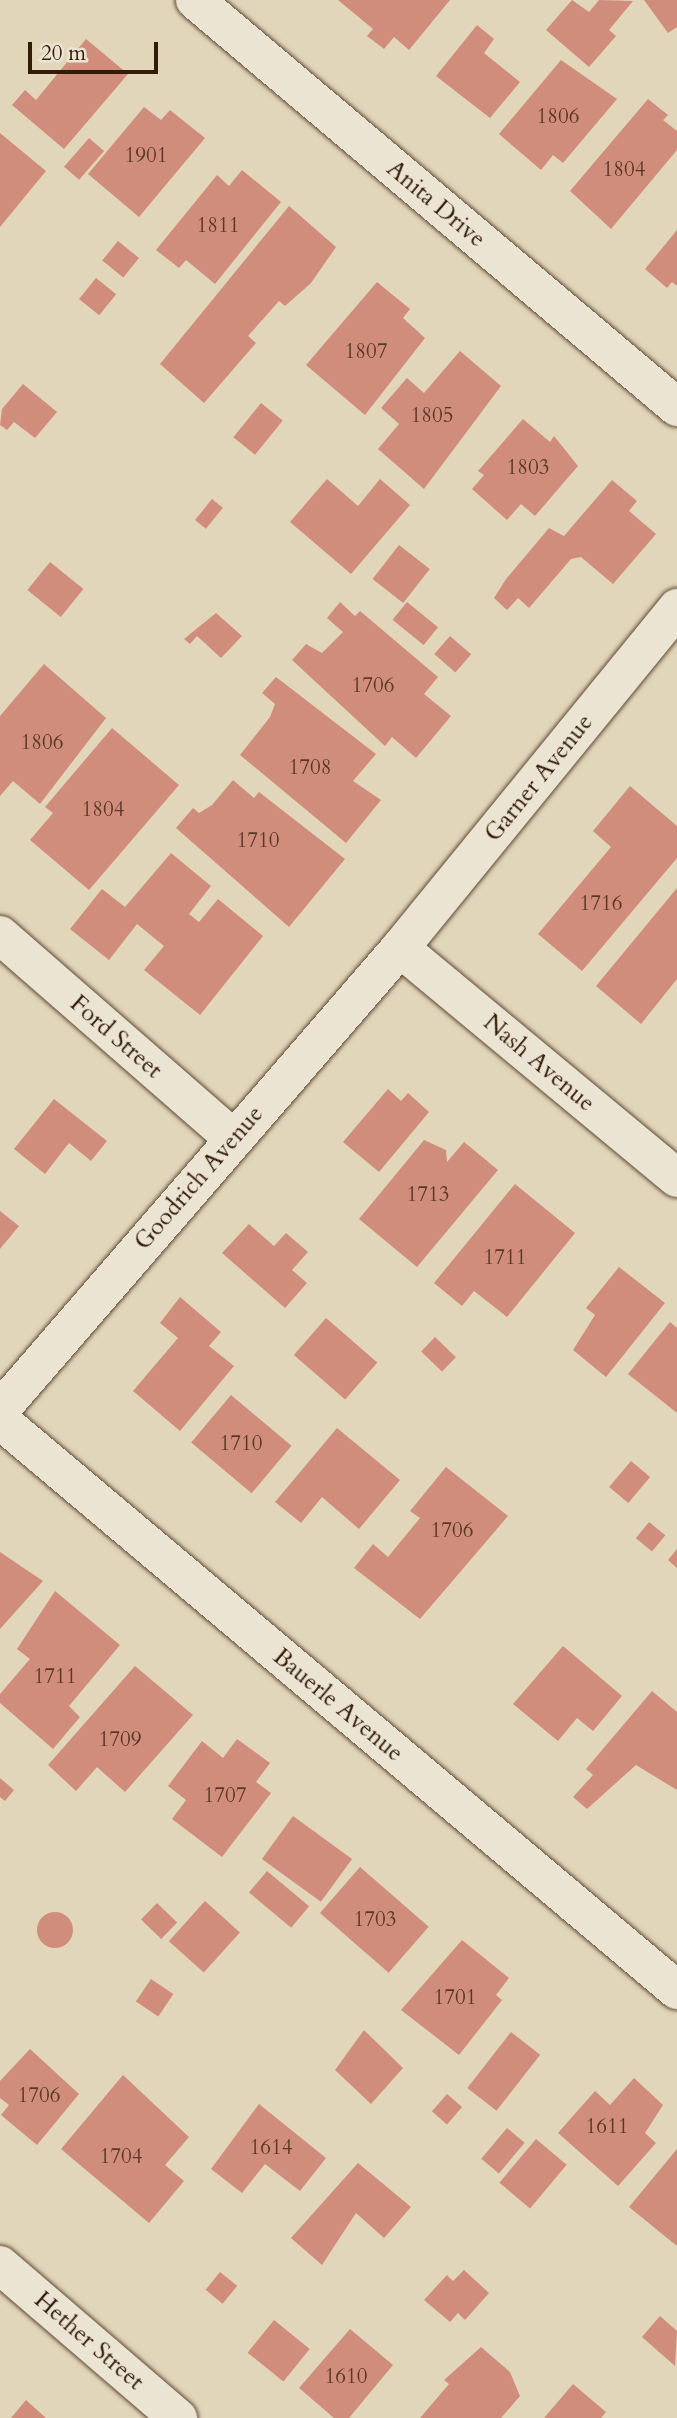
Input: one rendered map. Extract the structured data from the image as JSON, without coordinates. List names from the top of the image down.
{
  "streets": {
    "street": [
      "Anita Drive",
      "Garner Avenue",
      "Ford Street",
      "Nash Avenue",
      "Goodrich Avenue",
      "Bauerle Avenue",
      "Hether Street"
    ]
  },
  "crossings": [
    ["Garner Avenue", "Nash Avenue"],
    ["Garner Avenue", "Goodrich Avenue"],
    ["Ford Street", "Goodrich Avenue"],
    ["Nash Avenue", "Goodrich Avenue"]
  ],
  "house_numbers": [
    "1806",
    "1901",
    "1804",
    "1811",
    "1807",
    "1805",
    "1803",
    "1706",
    "1806",
    "1708",
    "1804",
    "1710",
    "1716",
    "1713",
    "1711",
    "1710",
    "1706",
    "1711",
    "1709",
    "1707",
    "1703",
    "1701",
    "1706",
    "1611",
    "1614",
    "1704",
    "1610"
  ],
  "scale_bar": "20 m"
}
